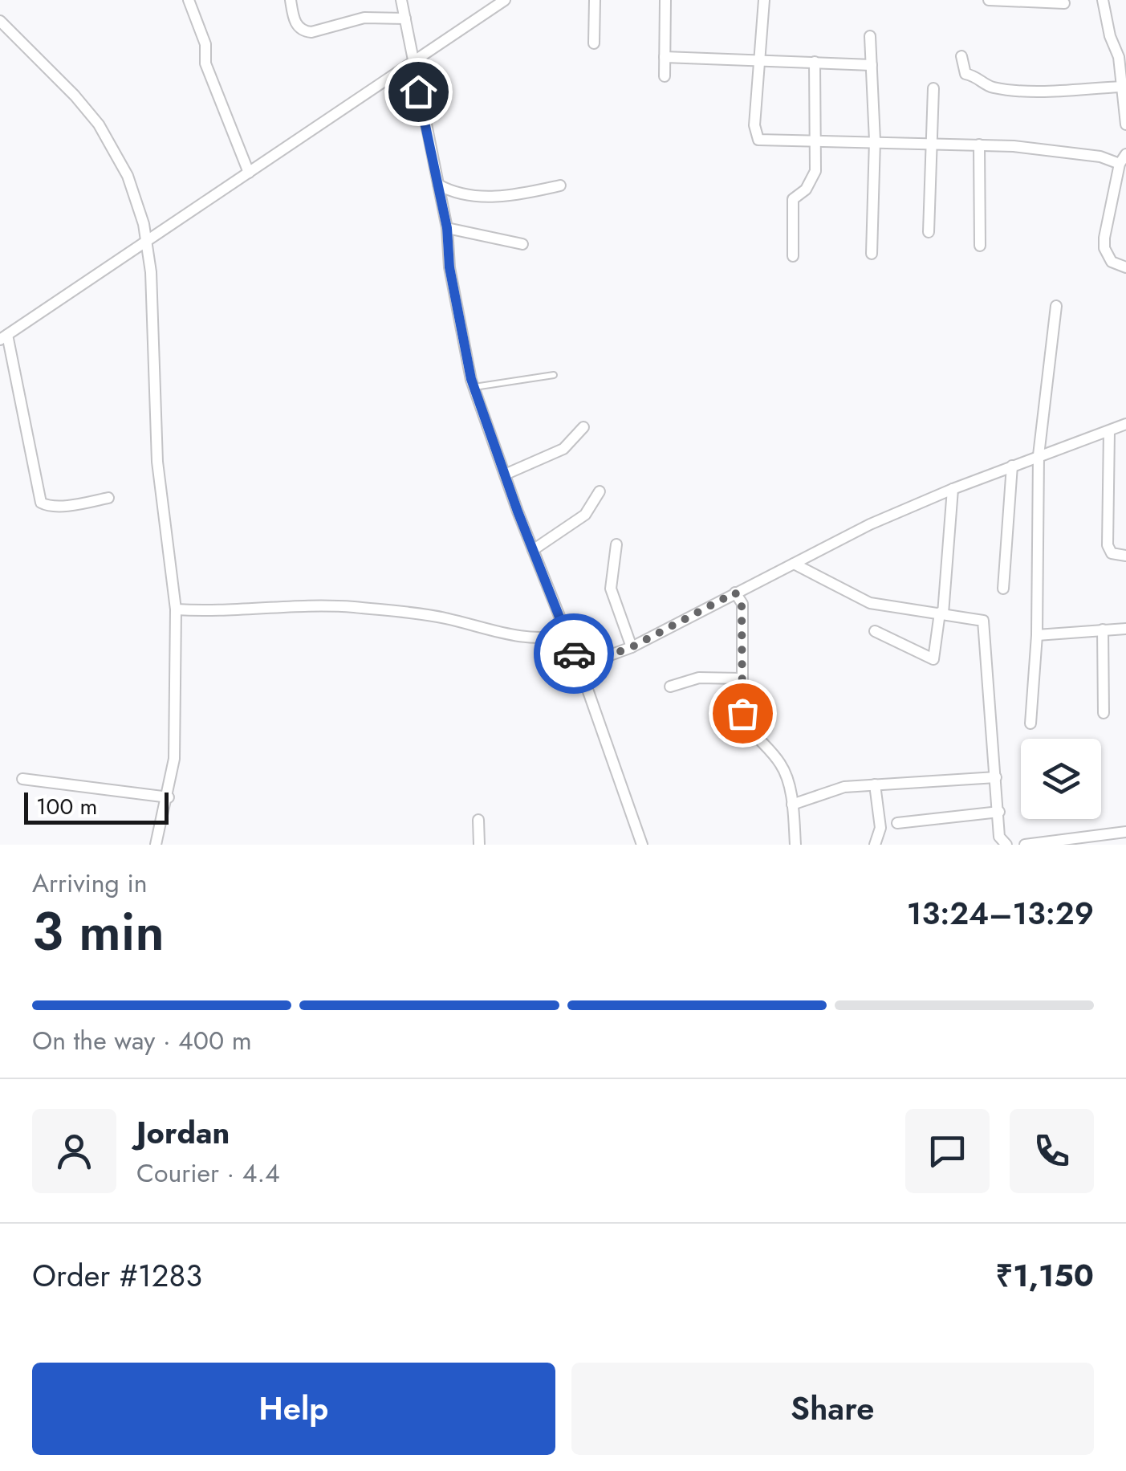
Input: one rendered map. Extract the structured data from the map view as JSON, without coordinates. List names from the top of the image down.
{
  "scale_bar": "100 m",
  "page": {
    "scale": "100 m",
    "heading": ["3 min", "Arriving in", "13:24–13:29"],
    "panel": [
      "Jordan",
      "Courier · 4.4",
      "Order #1283",
      "₹1,150"
    ],
    "bar": "On the way · 400 m",
    "buttons": ["Help", "Share"]
  }
}
